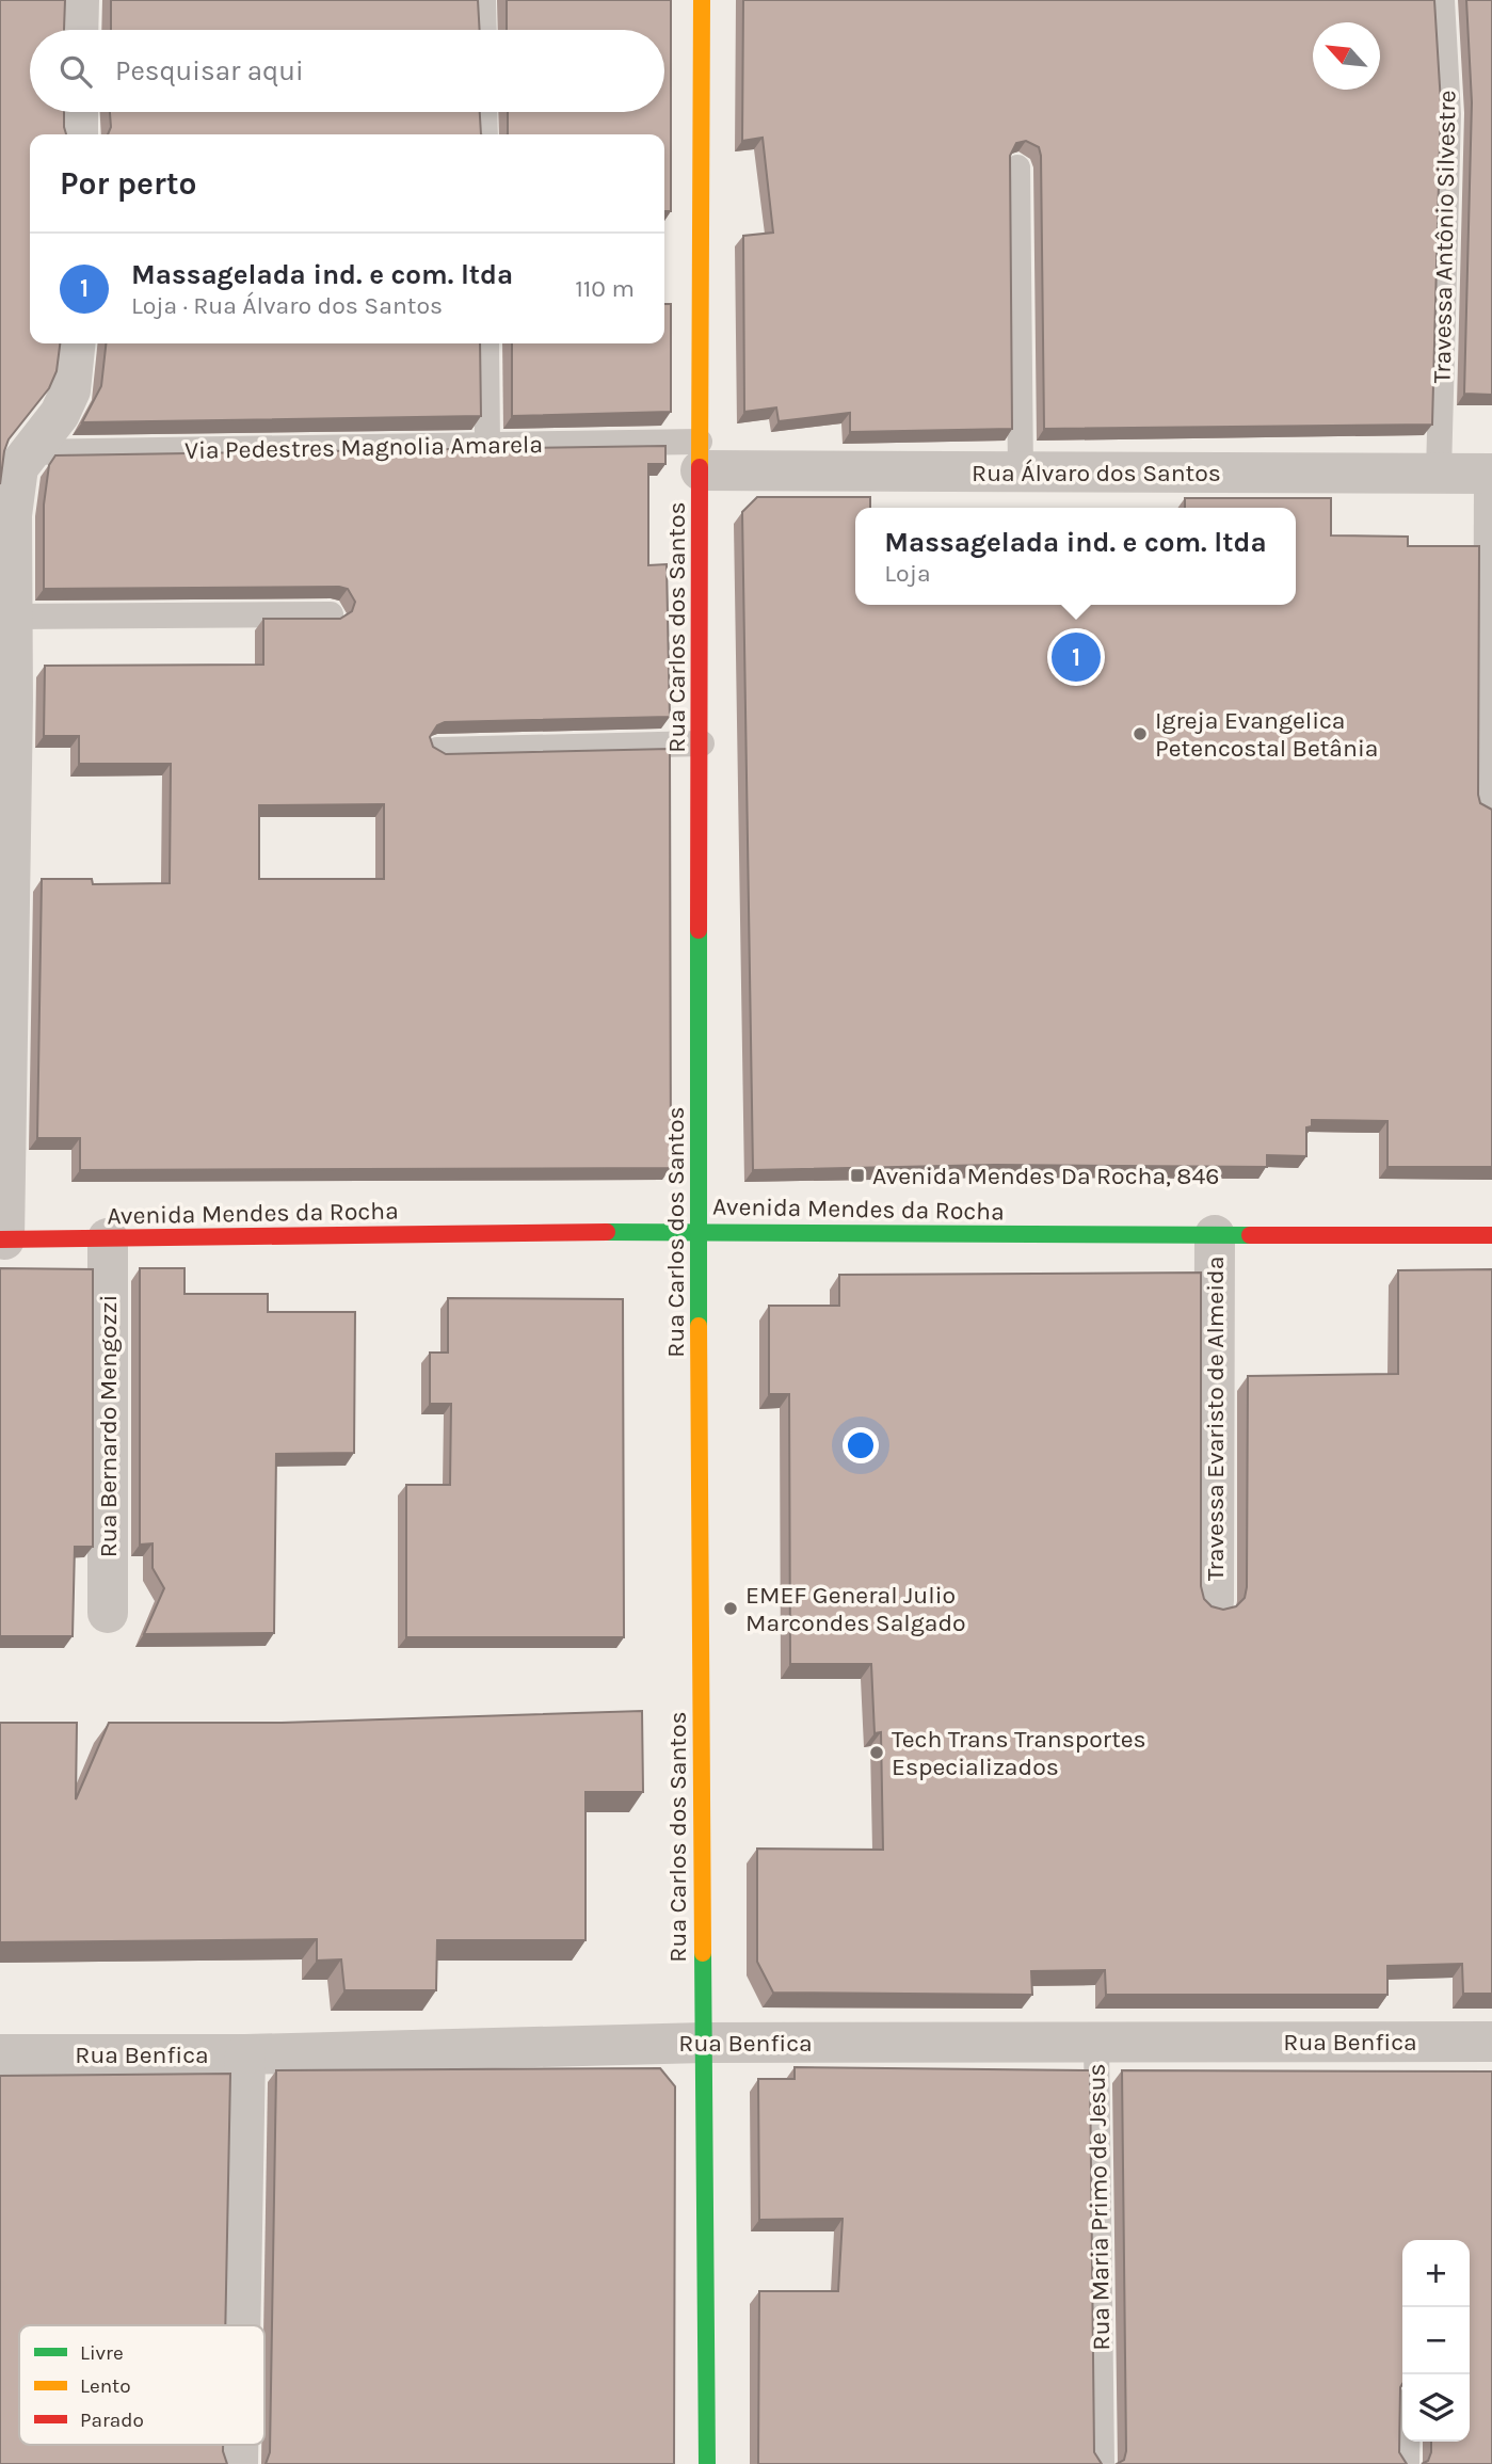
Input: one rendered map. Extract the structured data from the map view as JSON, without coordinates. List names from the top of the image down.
{
  "streets": {
    "street": [
      "Rua Álvaro dos Santos",
      "Rua Carlos dos Santos",
      "Avenida Mendes da Rocha",
      "Travessa Evaristo de Almeida",
      "Rua Bernardo Mengozzi",
      "Rua Benfica"
    ],
    "lane": ["Travessa Antônio Silvestre", "Via Pedestres Magnolia Amarela", "Rua Maria Primo de Jesus"]
  },
  "crossings": [
    ["Travessa Antônio Silvestre", "Rua Álvaro dos Santos"],
    ["Via Pedestres Magnolia Amarela", "Rua Álvaro dos Santos"],
    ["Via Pedestres Magnolia Amarela", "Rua Carlos dos Santos"],
    ["Rua Álvaro dos Santos", "Rua Carlos dos Santos"],
    ["Rua Carlos dos Santos", "Avenida Mendes da Rocha"],
    ["Rua Carlos dos Santos", "Rua Benfica"],
    ["Avenida Mendes da Rocha", "Travessa Evaristo de Almeida"],
    ["Avenida Mendes da Rocha", "Rua Bernardo Mengozzi"],
    ["Rua Benfica", "Rua Maria Primo de Jesus"]
  ],
  "places": {
    "other": ["Igreja Evangelica Petencostal Betânia", "EMEF General Julio Marcondes Salgado", "Tech Trans Transportes Especializados"],
    "transit": ["Avenida Mendes Da Rocha, 846"]
  },
  "legend": ["Livre", "Lento", "Parado"],
  "north": "top left",
  "page": {
    "search": "Pesquisar aqui",
    "heading": "Por perto",
    "list": [
      {
        "mark": "1",
        "name": "Massagelada ind. e com. ltda",
        "note": "Loja · Rua Álvaro dos Santos",
        "value": "110 m"
      }
    ],
    "popup": ["Massagelada ind. e com. ltda", "Loja"],
    "pins": "1",
    "map_buttons": ["+", "−"]
  }
}
